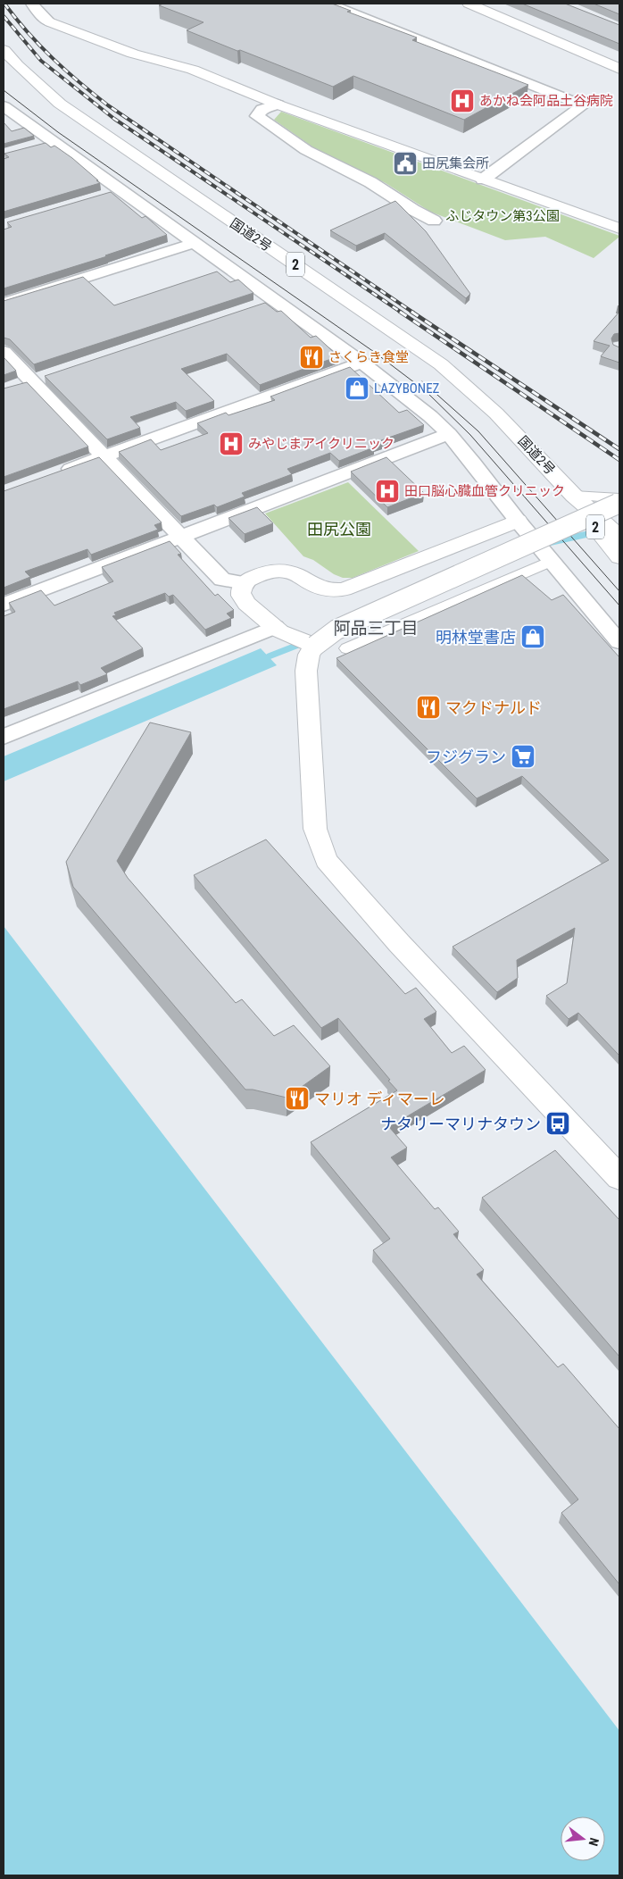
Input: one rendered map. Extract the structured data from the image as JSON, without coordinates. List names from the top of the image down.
{
  "streets": {
    "main road": ["国道2号", "2"]
  },
  "districts": ["阿品三丁目"],
  "parks": ["ふじタウン第3公園", "田尻公園"],
  "places": {
    "hospital": ["あかね会阿品土谷病院", "みやじまアイクリニック", "田口脳心臓血管クリニック"],
    "public building": ["田尻集会所"],
    "restaurant": ["さくらき食堂", "マクドナルド", "マリオ ディマーレ"],
    "shop": ["LAZYBONEZ", "明林堂書店"],
    "supermarket": ["フジグラン"],
    "bus stop": ["ナタリーマリナタウン"]
  },
  "north": "right"
}
